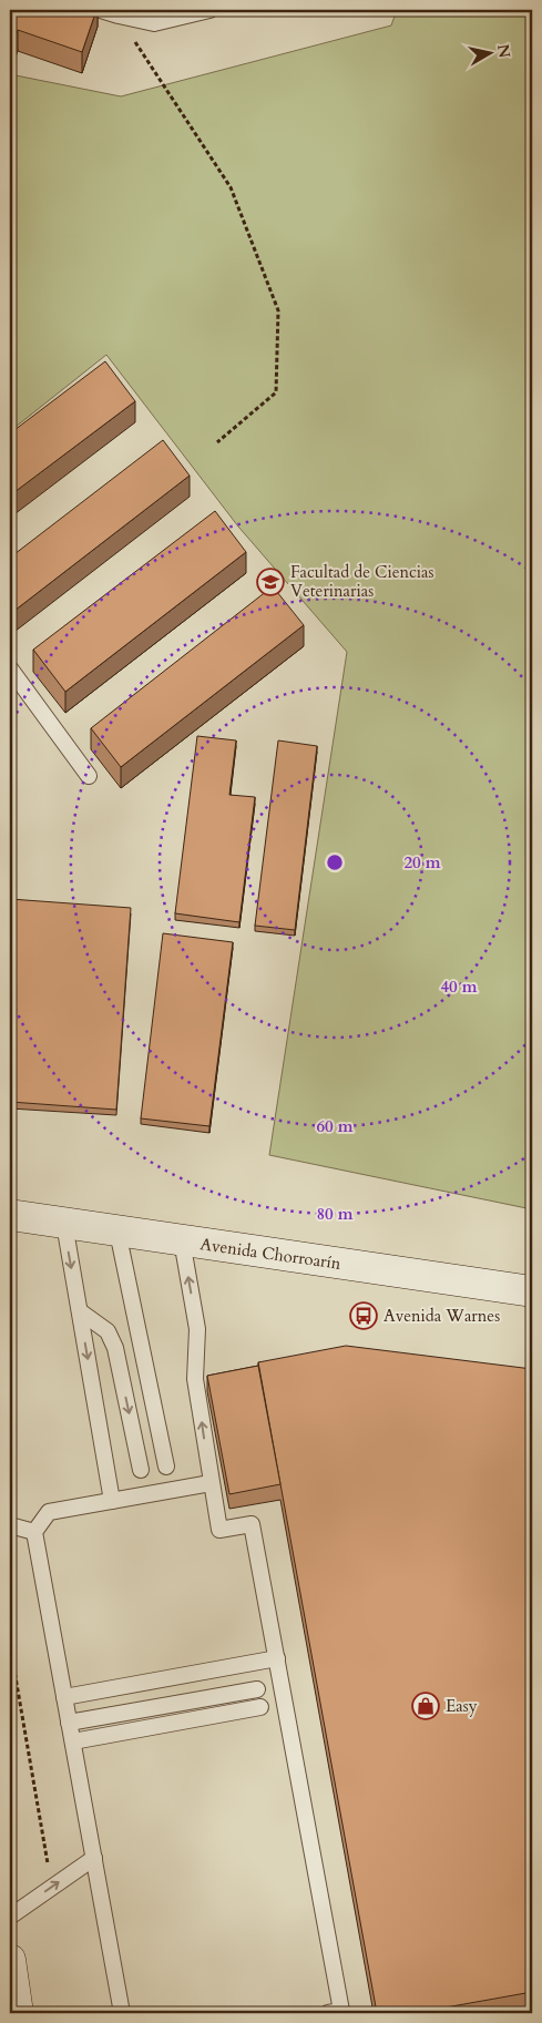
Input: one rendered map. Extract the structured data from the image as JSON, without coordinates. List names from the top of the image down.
{
  "streets": {
    "main road": ["Avenida Chorroarín"]
  },
  "places": {
    "school or university": ["Facultad de Ciencias Veterinarias"],
    "bus stop": ["Avenida Warnes"],
    "shop": ["Easy"]
  },
  "north": "right",
  "rings": [
    "20 m",
    "40 m",
    "60 m",
    "80 m"
  ]
}
